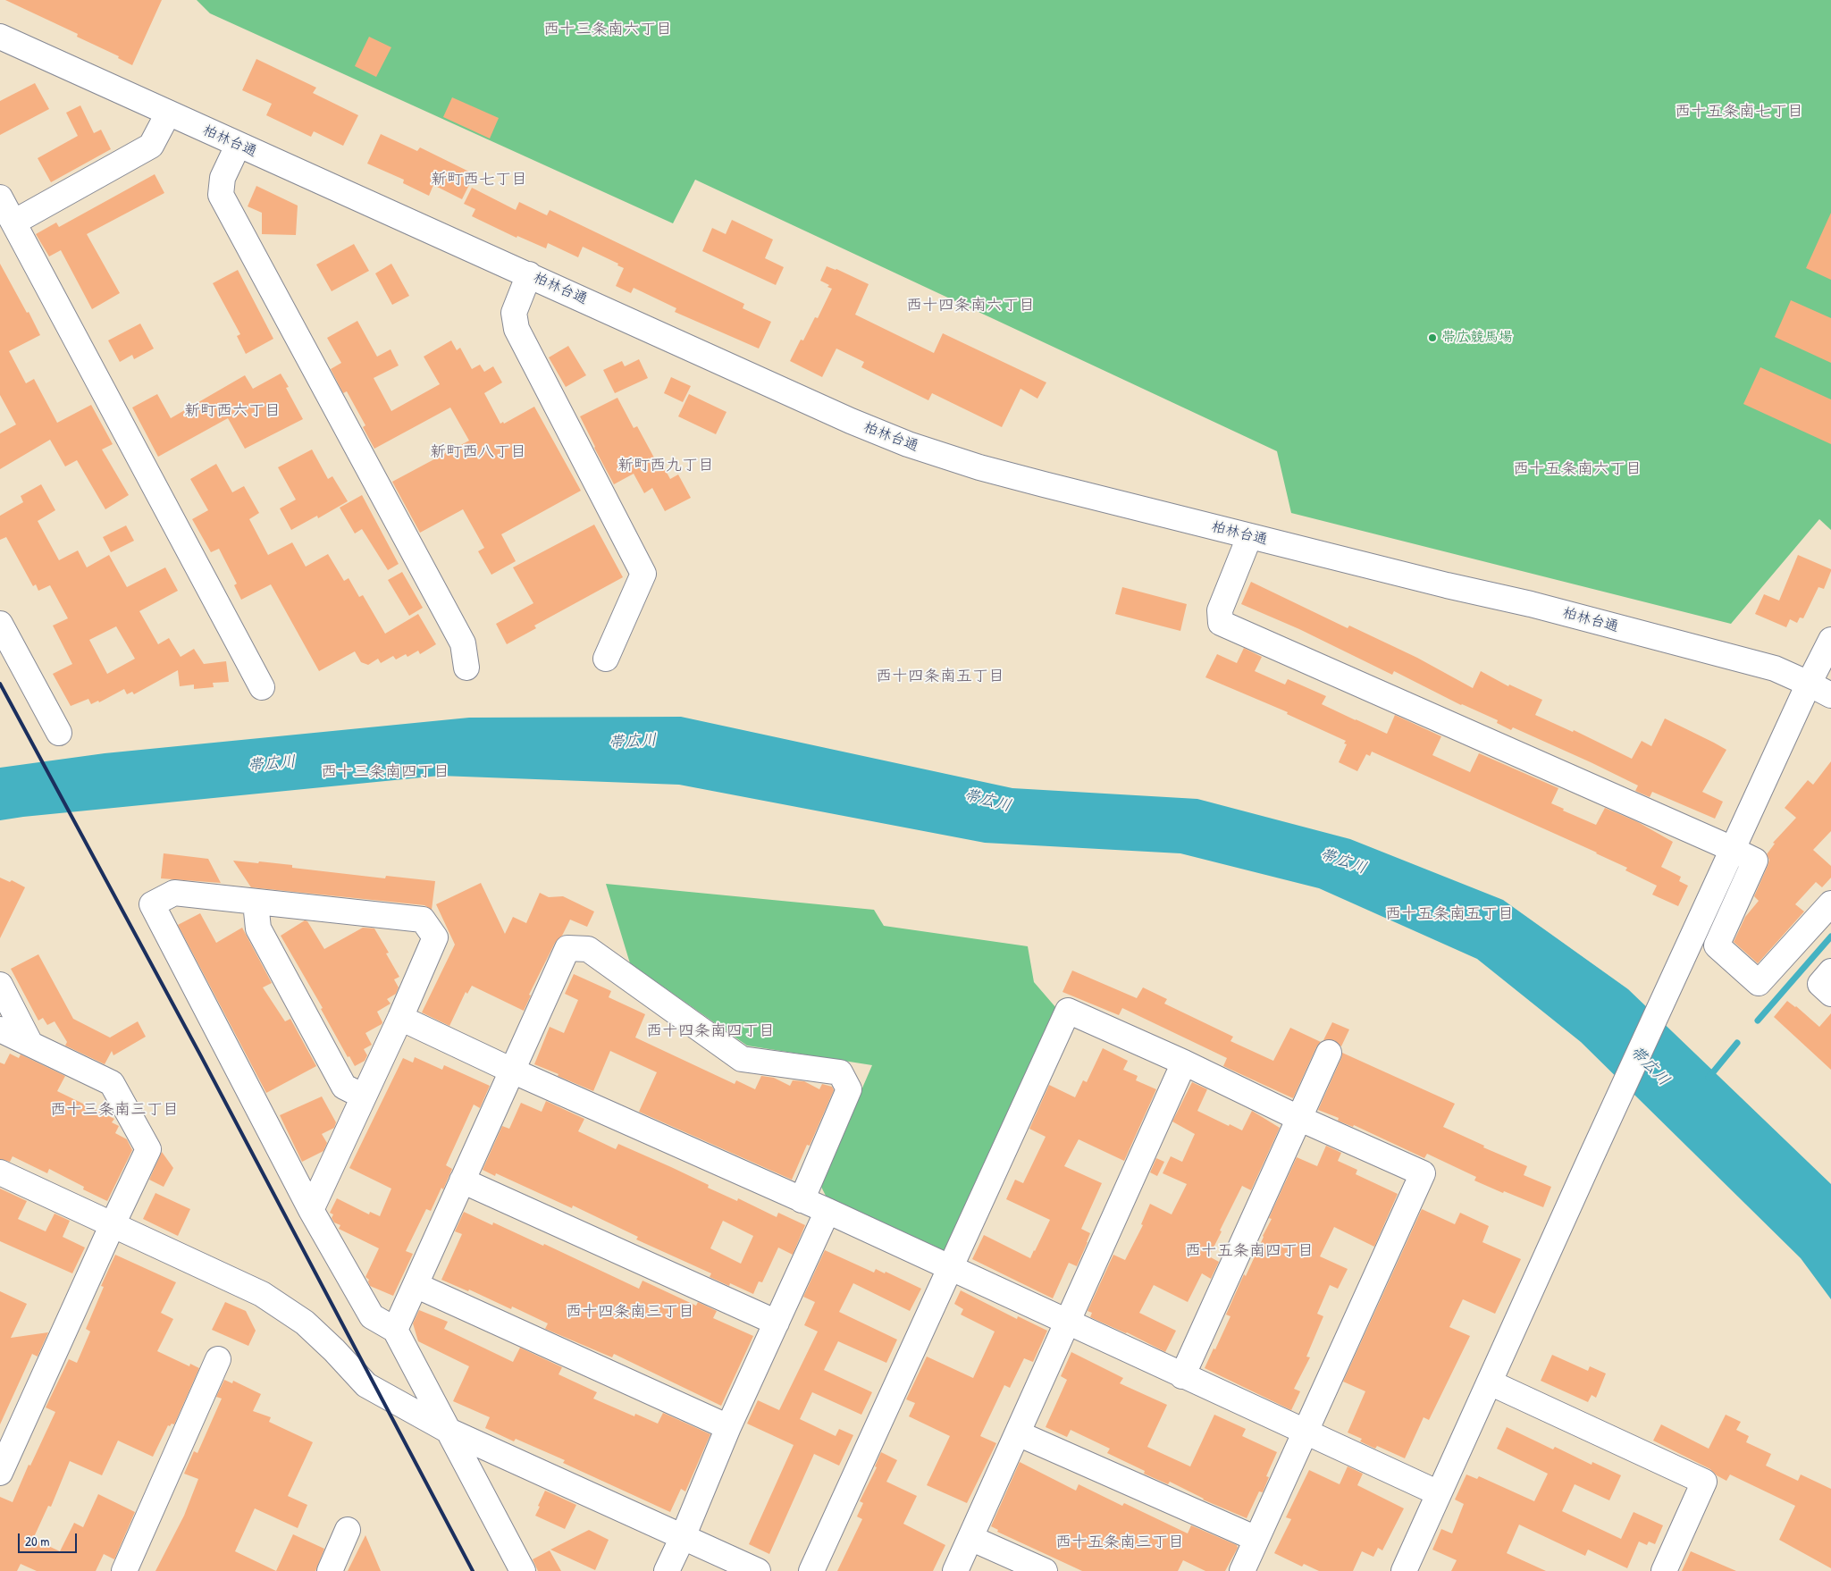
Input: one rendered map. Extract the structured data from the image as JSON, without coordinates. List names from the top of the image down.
{
  "streets": {
    "street": ["柏林台通"]
  },
  "districts": [
    "西十三条南六丁目",
    "西十五条南七丁目",
    "新町西七丁目",
    "西十四条南六丁目",
    "新町西六丁目",
    "新町西八丁目",
    "新町西九丁目",
    "西十五条南六丁目",
    "西十四条南五丁目",
    "西十三条南四丁目",
    "西十五条南五丁目",
    "西十四条南四丁目",
    "西十三条南三丁目",
    "西十五条南四丁目",
    "西十四条南三丁目",
    "西十五条南三丁目"
  ],
  "water": ["帯広川"],
  "places": ["帯広競馬場"],
  "scale_bar": "20 m"
}
